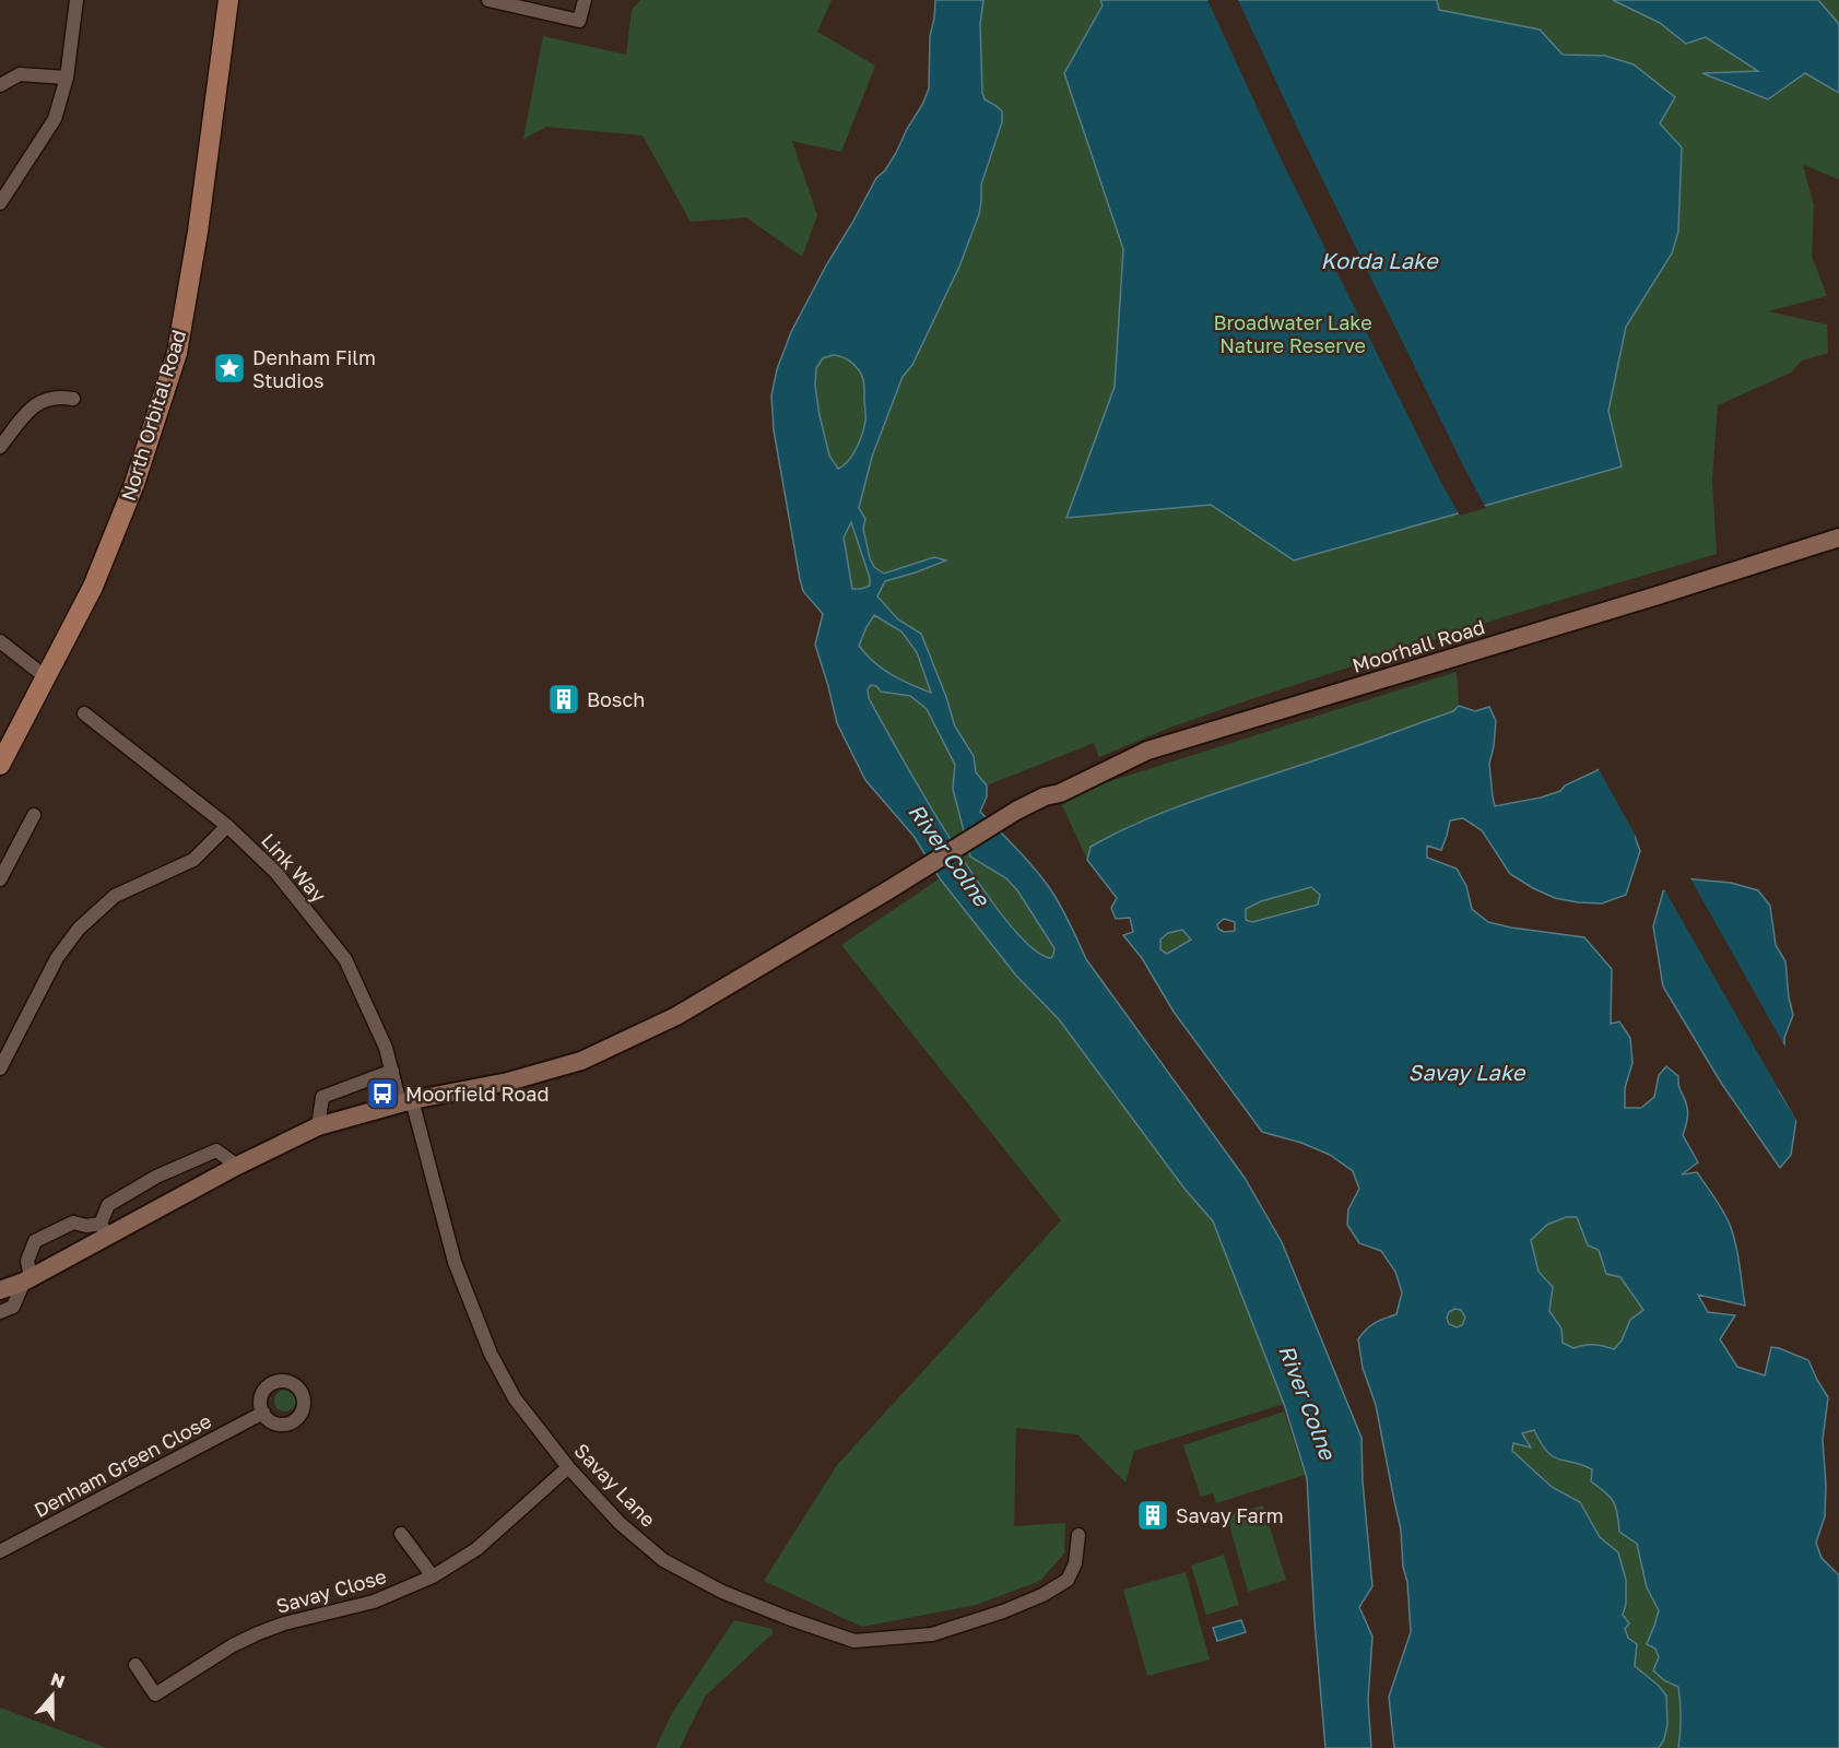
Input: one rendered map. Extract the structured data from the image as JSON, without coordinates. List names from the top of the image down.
{
  "streets": {
    "main road": ["North Orbital Road"],
    "street": [
      "Moorhall Road",
      "Link Way",
      "Denham Green Close",
      "Savay Lane",
      "Savay Close"
    ]
  },
  "crossings": [
    ["Moorhall Road", "Link Way"],
    ["Moorhall Road", "Savay Lane"],
    ["Link Way", "Savay Lane"],
    ["Savay Lane", "Savay Close"]
  ],
  "water": ["Korda Lake", "River Colne", "Savay Lake"],
  "parks": ["Broadwater Lake Nature Reserve"],
  "places": {
    "place": ["Denham Film Studios"],
    "building": ["Bosch", "Savay Farm"],
    "bus stop": ["Moorfield Road"]
  },
  "north": "top"
}
